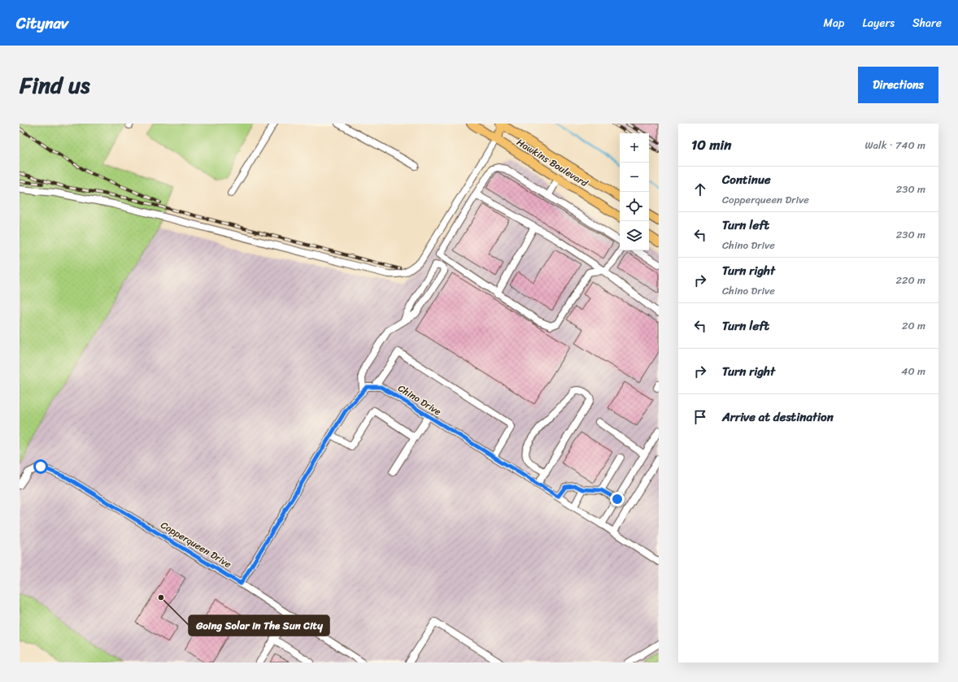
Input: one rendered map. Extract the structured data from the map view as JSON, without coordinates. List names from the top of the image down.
{
  "streets": {
    "main road": ["Hawkins Boulevard"],
    "street": ["Chino Drive", "Copperqueen Drive"]
  },
  "places": ["Going Solar in The Sun City"],
  "page": {
    "header": "Citynav",
    "nav": ["Map", "Layers", "Share"],
    "title": "Find us",
    "buttons": "Directions",
    "heading": ["10 min", "Walk · 740 m"],
    "map_buttons": ["+", "−"],
    "list": [
      ["Continue", "Copperqueen Drive", "230 m"],
      ["Turn left", "Chino Drive", "230 m"],
      ["Turn right", "Chino Drive", "220 m"],
      ["Turn left", "20 m"],
      ["Turn right", "40 m"],
      "Arrive at destination"
    ]
  }
}
